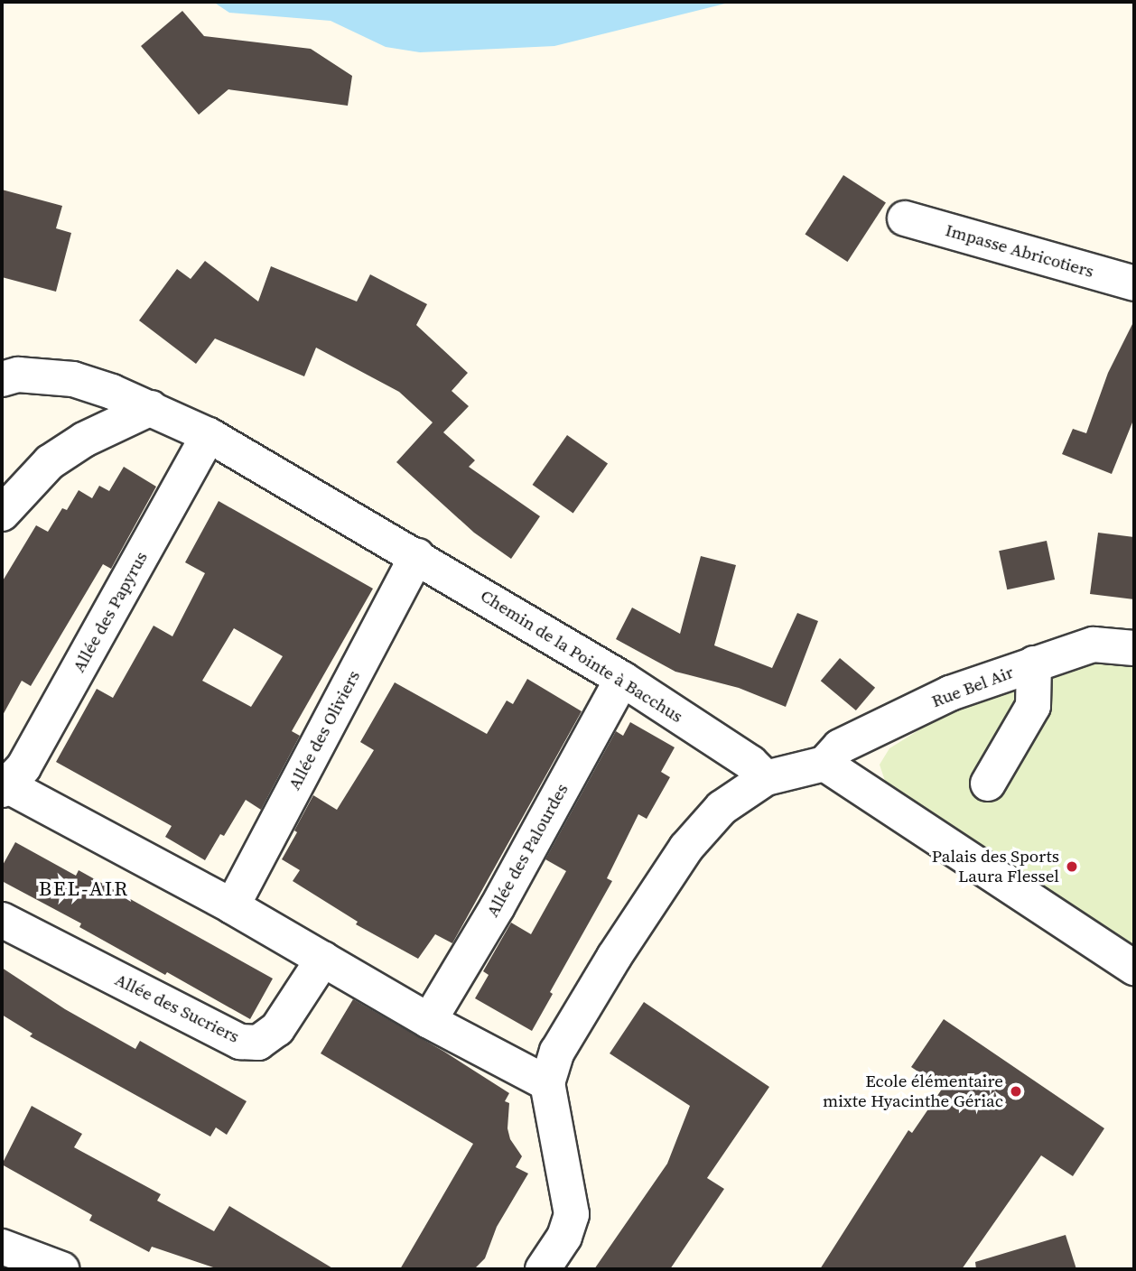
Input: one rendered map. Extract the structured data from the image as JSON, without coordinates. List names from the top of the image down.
{
  "streets": {
    "street": [
      "Impasse Abricotiers",
      "Allée des Papyrus",
      "Chemin de la Pointe à Bacchus",
      "Rue Bel Air",
      "Allée des Oliviers",
      "Allée des Palourdes",
      "Allée des Sucriers"
    ]
  },
  "crossings": [
    ["Allée des Papyrus", "Chemin de la Pointe à Bacchus"],
    ["Chemin de la Pointe à Bacchus", "Allée des Oliviers"],
    ["Chemin de la Pointe à Bacchus", "Allée des Palourdes"]
  ],
  "districts": ["BEL-AIR"],
  "places": ["Palais des Sports Laura Flessel", "Ecole élémentaire mixte Hyacinthe Gériac"]
}
